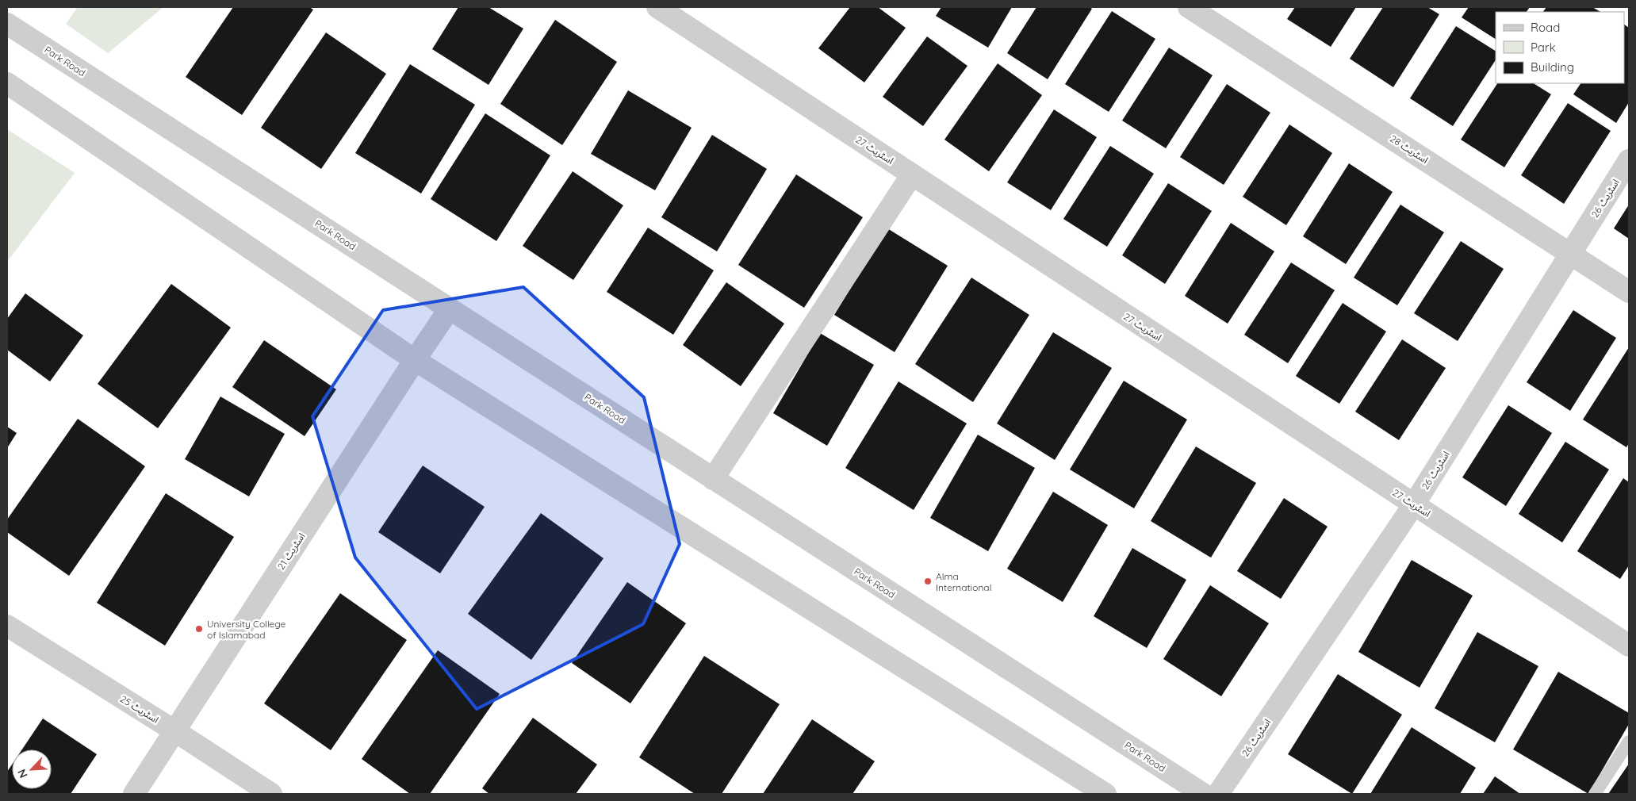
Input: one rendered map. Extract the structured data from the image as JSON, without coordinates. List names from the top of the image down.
{
  "streets": {
    "street": [
      "Park Road",
      "اسٹریٹ 28",
      "اسٹریٹ 27",
      "اسٹریٹ 26",
      "اسٹریٹ 21",
      "اسٹریٹ 25"
    ]
  },
  "crossings": [
    ["Park Road", "اسٹریٹ 21"],
    ["اسٹریٹ 28", "اسٹریٹ 26"],
    ["اسٹریٹ 27", "اسٹریٹ 26"],
    ["اسٹریٹ 21", "اسٹریٹ 25"]
  ],
  "places": ["Alma International", "University College of Islamabad"],
  "legend": ["Road", "Park", "Building"],
  "north": "bottom left"
}
